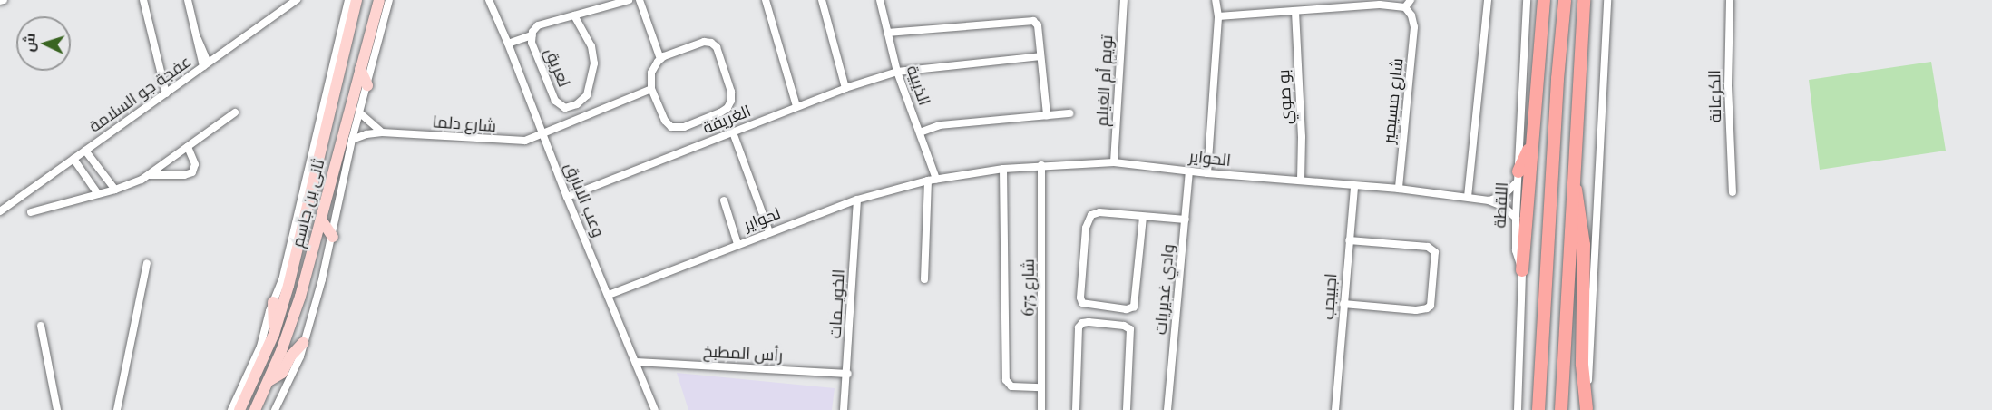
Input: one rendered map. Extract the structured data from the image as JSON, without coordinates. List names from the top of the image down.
{
  "streets": {
    "main road": ["ثانى بن جاسم"],
    "street": [
      "لعريق",
      "تويم أم الغيلم",
      "الذيبية",
      "عفجة جو السلامة",
      "الكرعانة",
      "بو صوي",
      "شارع مسيمير",
      "الغريفة",
      "شارع دلما",
      "الحواير",
      "وعب الابارق",
      "اللقطة",
      "لحواير",
      "شارع 675",
      "وادي غديريات",
      "اجبيجب",
      "الخويــمات",
      "رأس المطبخ"
    ]
  },
  "crossings": [
    ["تويم أم الغيلم", "الحواير"],
    ["الذيبية", "الغريفة"],
    ["الذيبية", "الحواير"],
    ["الذيبية", "لحواير"],
    ["بو صوي", "الحواير"],
    ["شارع مسيمير", "الحواير"],
    ["الغريفة", "وعب الابارق"],
    ["شارع دلما", "وعب الابارق"],
    ["شارع دلما", "ثانى بن جاسم"],
    ["الحواير", "اللقطة"],
    ["الحواير", "لحواير"],
    ["الحواير", "شارع 675"],
    ["الحواير", "وادي غديريات"],
    ["الحواير", "اجبيجب"],
    ["وعب الابارق", "لحواير"],
    ["وعب الابارق", "رأس المطبخ"],
    ["لحواير", "الخويــمات"],
    ["الخويــمات", "رأس المطبخ"]
  ],
  "north": "left"
}
